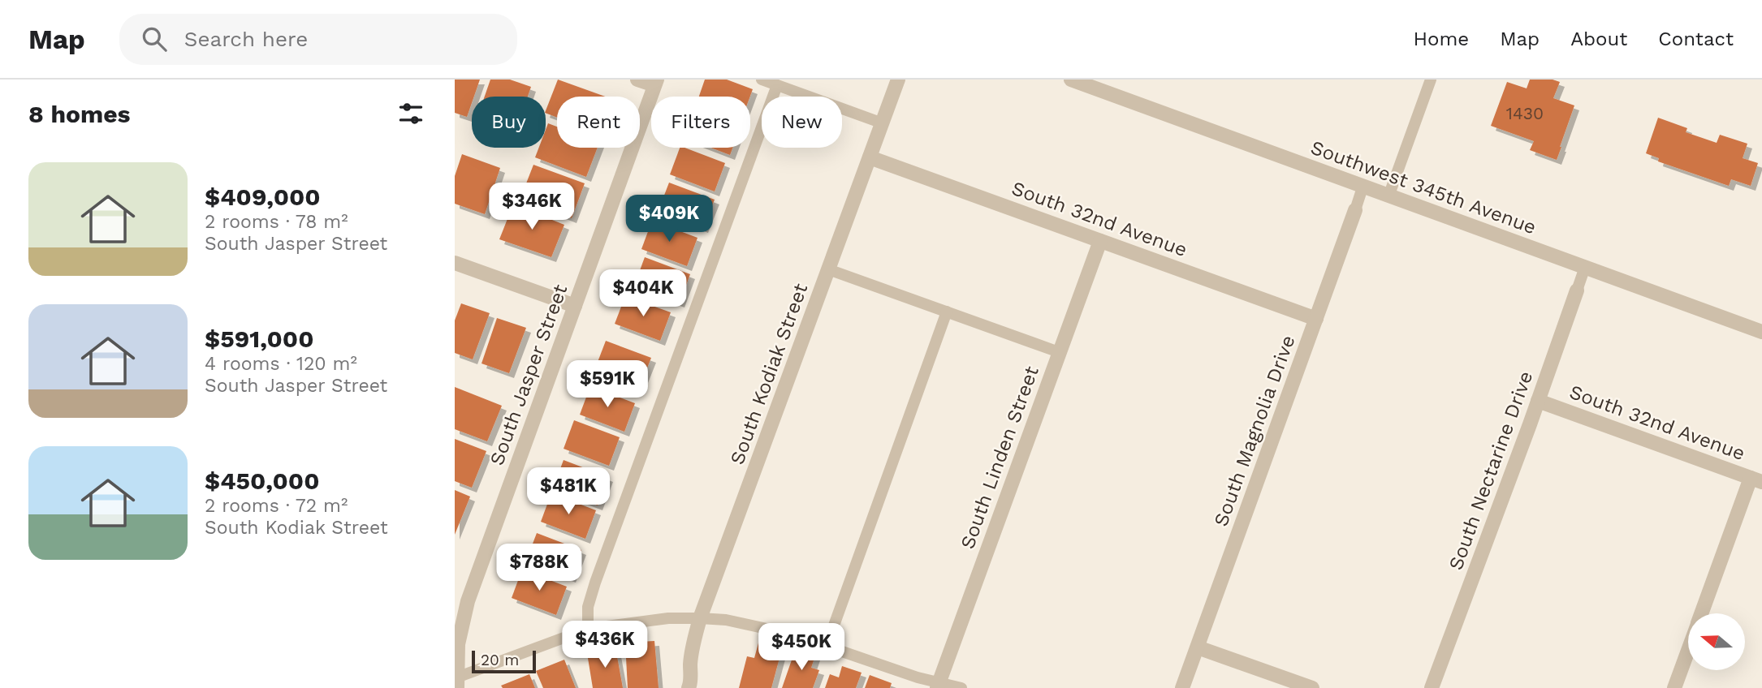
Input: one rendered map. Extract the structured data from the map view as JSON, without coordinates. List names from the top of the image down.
{
  "streets": {
    "street": [
      "Southwest 345th Avenue",
      "South 32nd Avenue",
      "South Kodiak Street",
      "South Jasper Street",
      "South Magnolia Drive",
      "South Linden Street",
      "South Nectarine Drive"
    ]
  },
  "crossings": [
    ["Southwest 345th Avenue", "South Magnolia Drive"],
    ["Southwest 345th Avenue", "South Nectarine Drive"],
    ["South 32nd Avenue", "South Kodiak Street"],
    ["South 32nd Avenue", "South Magnolia Drive"],
    ["South 32nd Avenue", "South Linden Street"],
    ["South 32nd Avenue", "South Nectarine Drive"]
  ],
  "house_numbers": ["1430"],
  "scale_bar": "20 m",
  "north": "left",
  "page": {
    "header": "Map",
    "search": "Search here",
    "nav": [
      "Home",
      "Map",
      "About",
      "Contact"
    ],
    "heading": "8 homes",
    "chip": [
      "Buy",
      "Rent",
      "Filters",
      "New"
    ],
    "list": [
      {
        "name": "$409,000",
        "note": "2 rooms · 78 m² · South Jasper Street"
      },
      {
        "name": "$591,000",
        "note": "4 rooms · 120 m² · South Jasper Street"
      },
      {
        "name": "$450,000",
        "note": "2 rooms · 72 m² · South Kodiak Street"
      }
    ],
    "price": [
      "$346K",
      "$409K",
      "$404K",
      "$591K",
      "$481K",
      "$788K",
      "$436K",
      "$450K"
    ],
    "scale": "20 m"
  }
}
